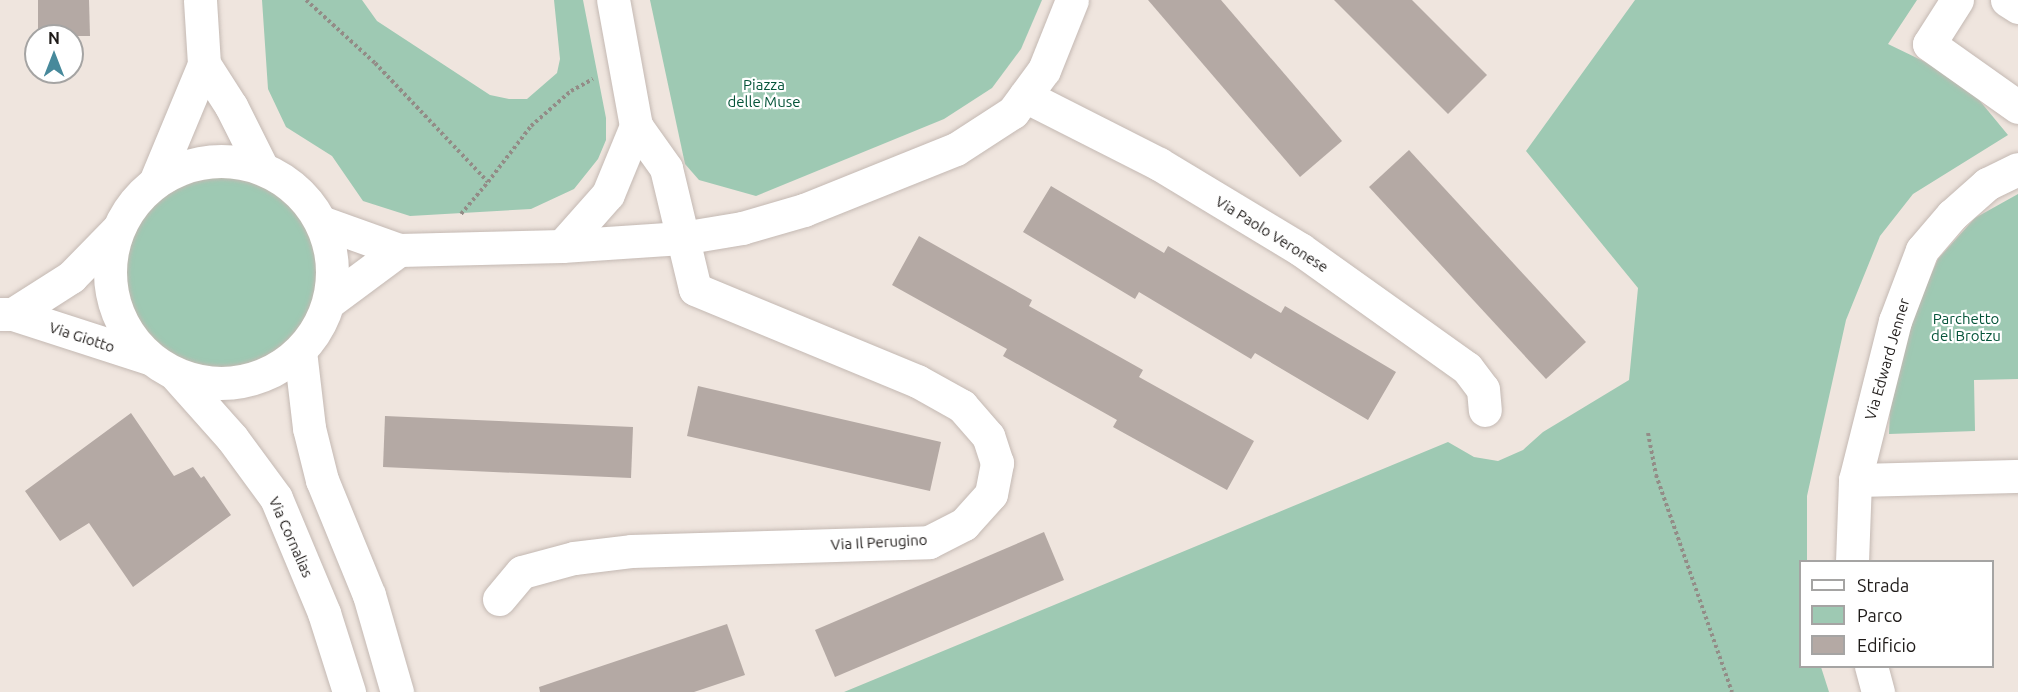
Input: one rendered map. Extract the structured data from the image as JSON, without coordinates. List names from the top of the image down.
{
  "streets": {
    "street": [
      "Via Paolo Veronese",
      "Via Giotto",
      "Via Edward Jenner",
      "Via Cornalias",
      "Via Il Perugino"
    ]
  },
  "crossings": [
    ["Via Giotto", "Via Cornalias"]
  ],
  "parks": ["Piazza delle Muse", "Parchetto del Brotzu"],
  "legend": ["Strada", "Parco", "Edificio"],
  "north": "top"
}
